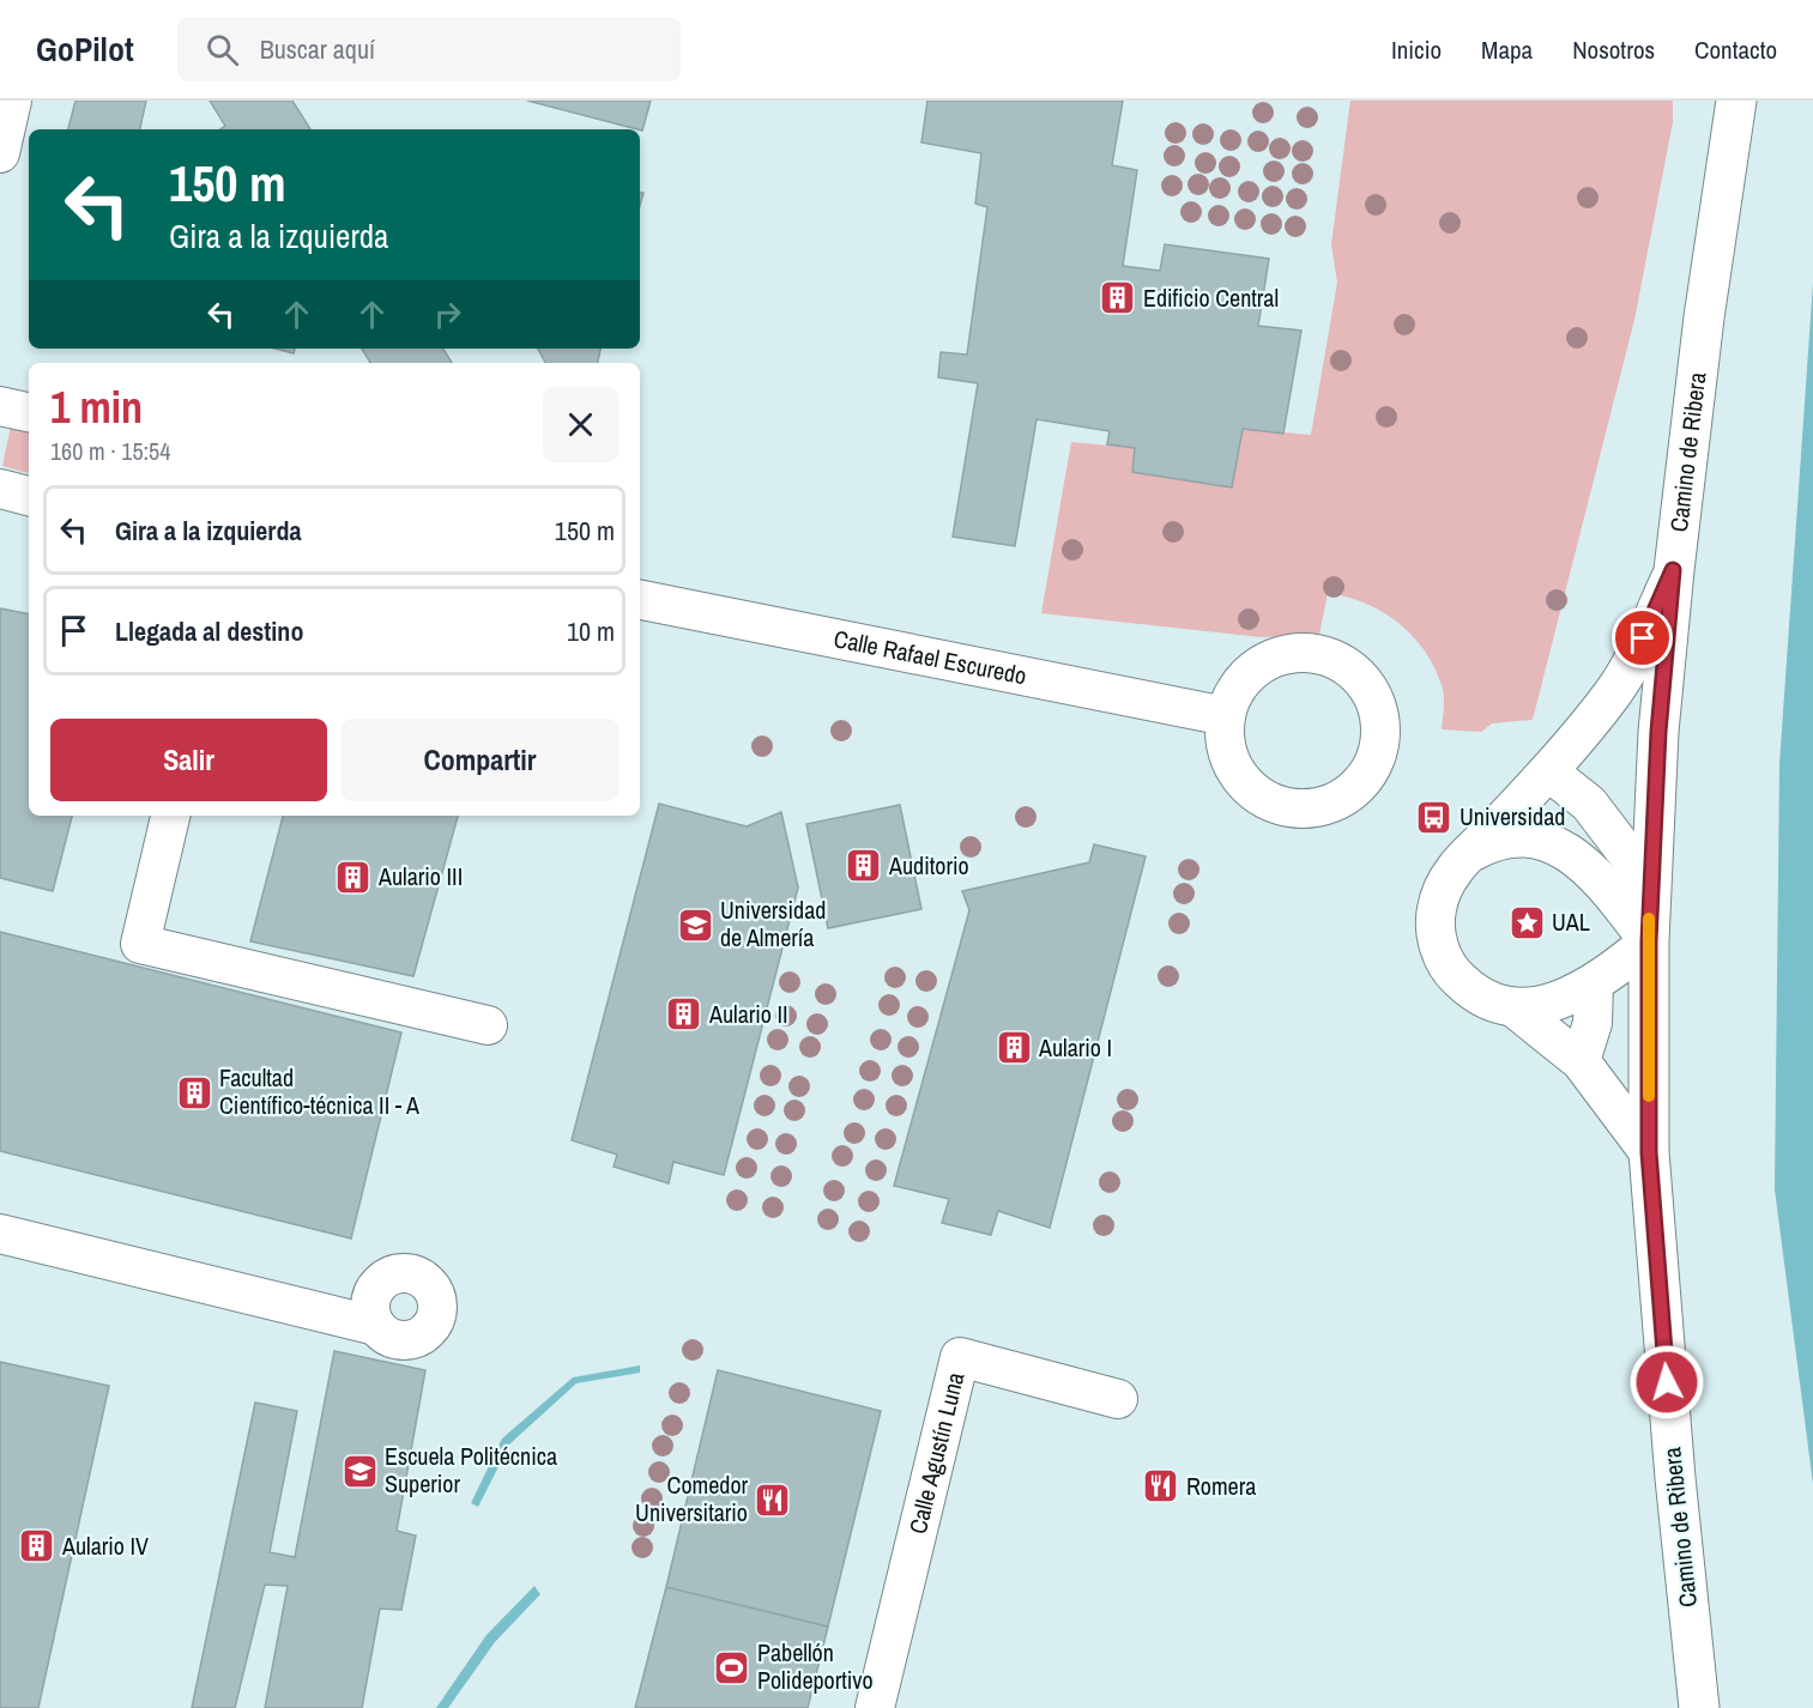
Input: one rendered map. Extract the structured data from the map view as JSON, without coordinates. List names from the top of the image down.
{
  "streets": {
    "main road": ["Camino de Ribera"],
    "street": ["Calle Rafael Escuredo", "Calle Agustín Luna"]
  },
  "places": {
    "building": [
      "Edificio Central",
      "Auditorio",
      "Aulario III",
      "Aulario II",
      "Aulario I",
      "Facultad Científico-técnica II - A",
      "Aulario IV"
    ],
    "bus stop": ["Universidad"],
    "place": ["UAL"],
    "school or university": ["Universidad de Almería", "Escuela Politécnica Superior"],
    "restaurant": ["Romera", "Comedor Universitario"],
    "sports": ["Pabellón Polideportivo"]
  },
  "page": {
    "header": "GoPilot",
    "search": "Buscar aquí",
    "nav": [
      "Inicio",
      "Mapa",
      "Nosotros",
      "Contacto"
    ],
    "turn": ["150 m", "Gira a la izquierda"],
    "heading": ["1 min", "160 m · 15:54"],
    "list": [
      {
        "name": "Gira a la izquierda",
        "value": "150 m"
      },
      {
        "name": "Llegada al destino",
        "value": "10 m"
      }
    ],
    "buttons": ["Salir", "Compartir"]
  }
}
